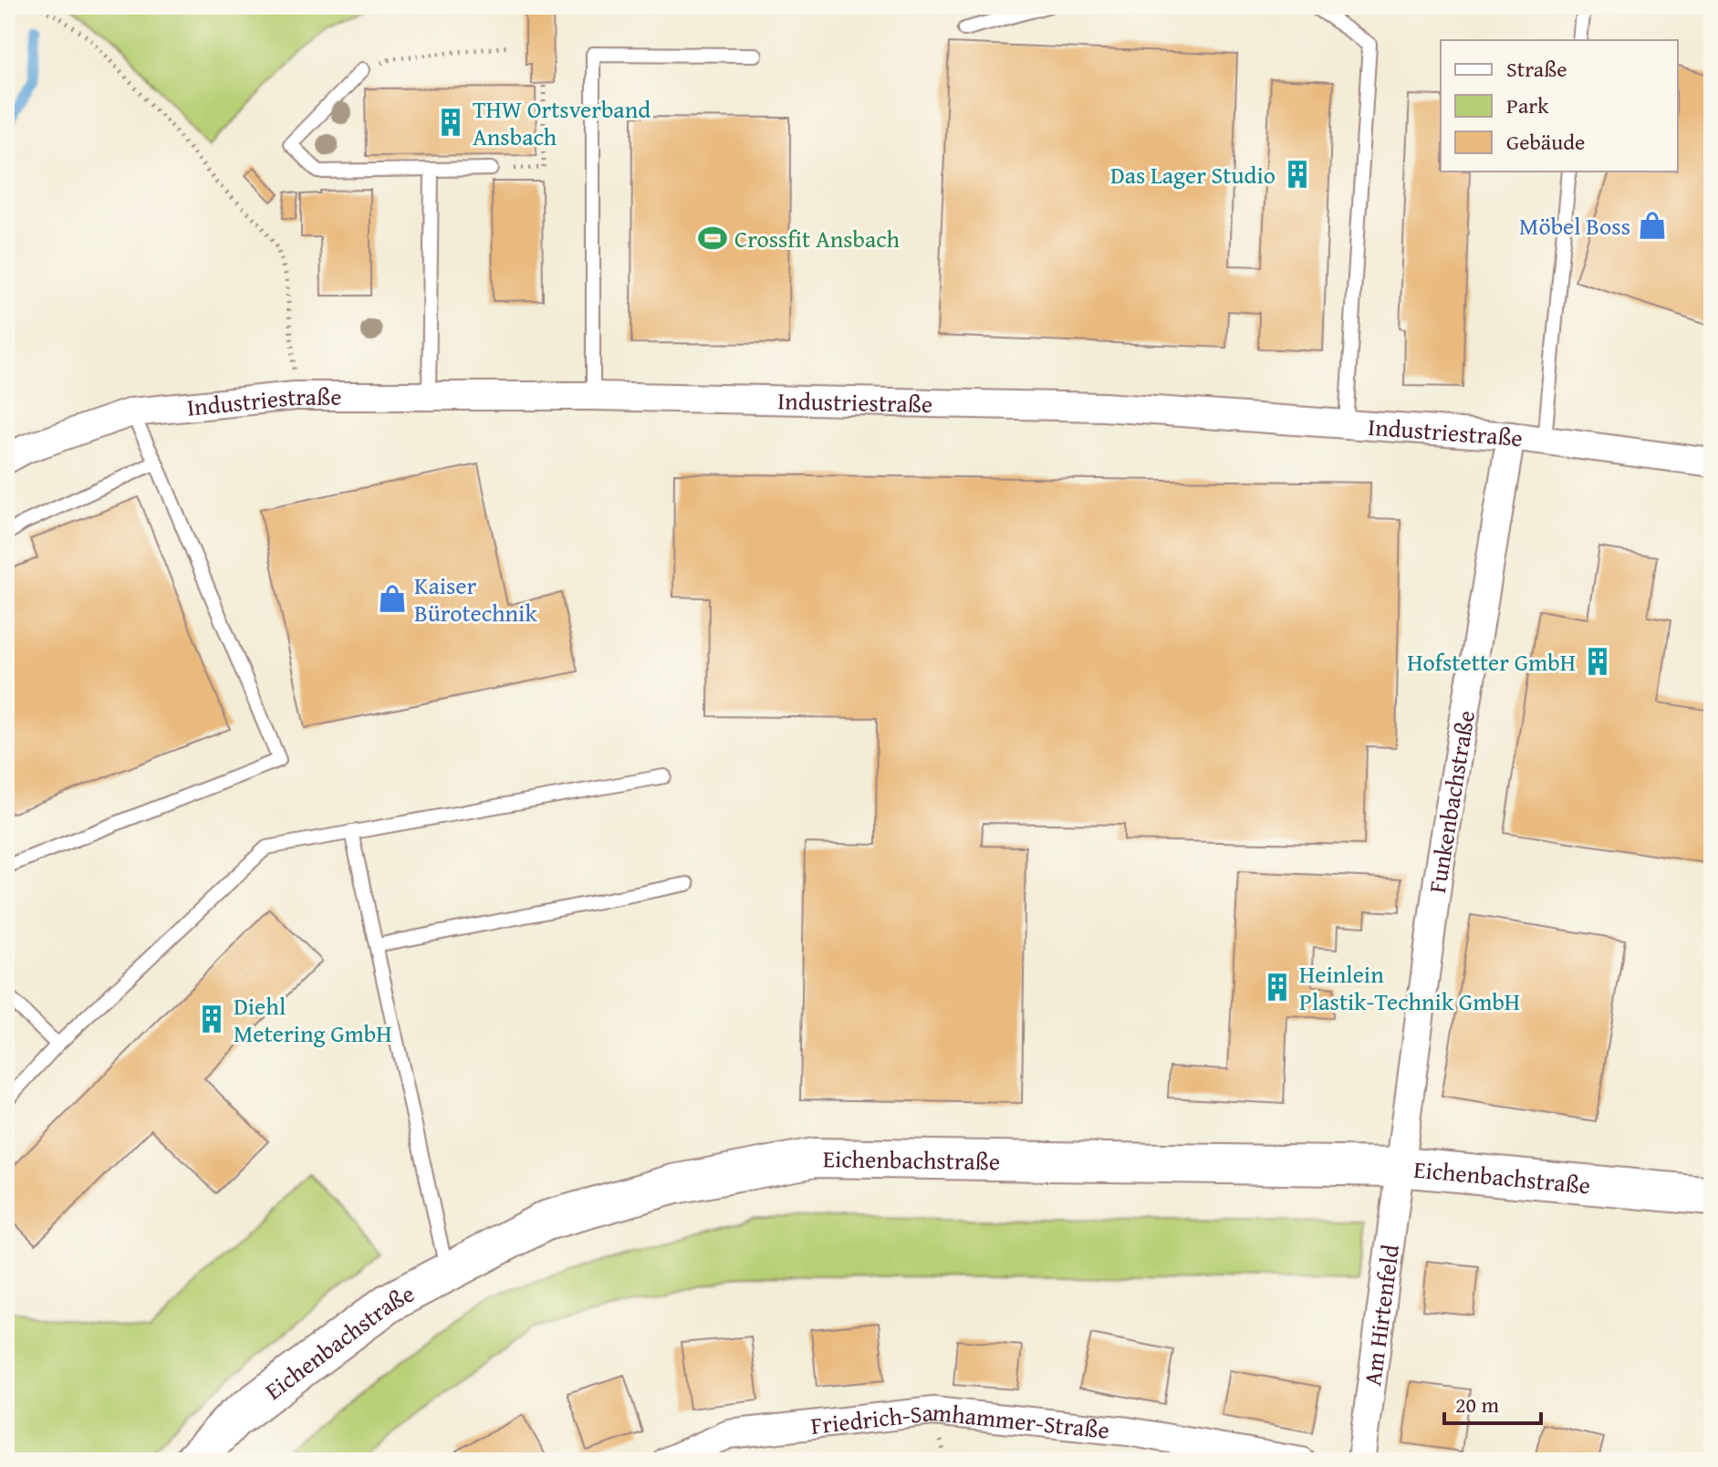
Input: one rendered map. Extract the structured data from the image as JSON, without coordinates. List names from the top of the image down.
{
  "streets": {
    "street": [
      "Industriestraße",
      "Funkenbachstraße",
      "Eichenbachstraße",
      "Am Hirtenfeld",
      "Friedrich-Samhammer-Straße"
    ]
  },
  "crossings": [
    ["Industriestraße", "Funkenbachstraße"],
    ["Funkenbachstraße", "Eichenbachstraße"],
    ["Funkenbachstraße", "Am Hirtenfeld"],
    ["Eichenbachstraße", "Am Hirtenfeld"]
  ],
  "places": {
    "building": [
      "THW Ortsverband Ansbach",
      "Das Lager Studio",
      "Hofstetter GmbH",
      "Heinlein Plastik-Technik GmbH",
      "Diehl Metering GmbH"
    ],
    "shop": ["Möbel Boss", "Kaiser Bürotechnik"],
    "sports": ["Crossfit Ansbach"]
  },
  "legend": ["Straße", "Park", "Gebäude"],
  "scale_bar": "20 m"
}
